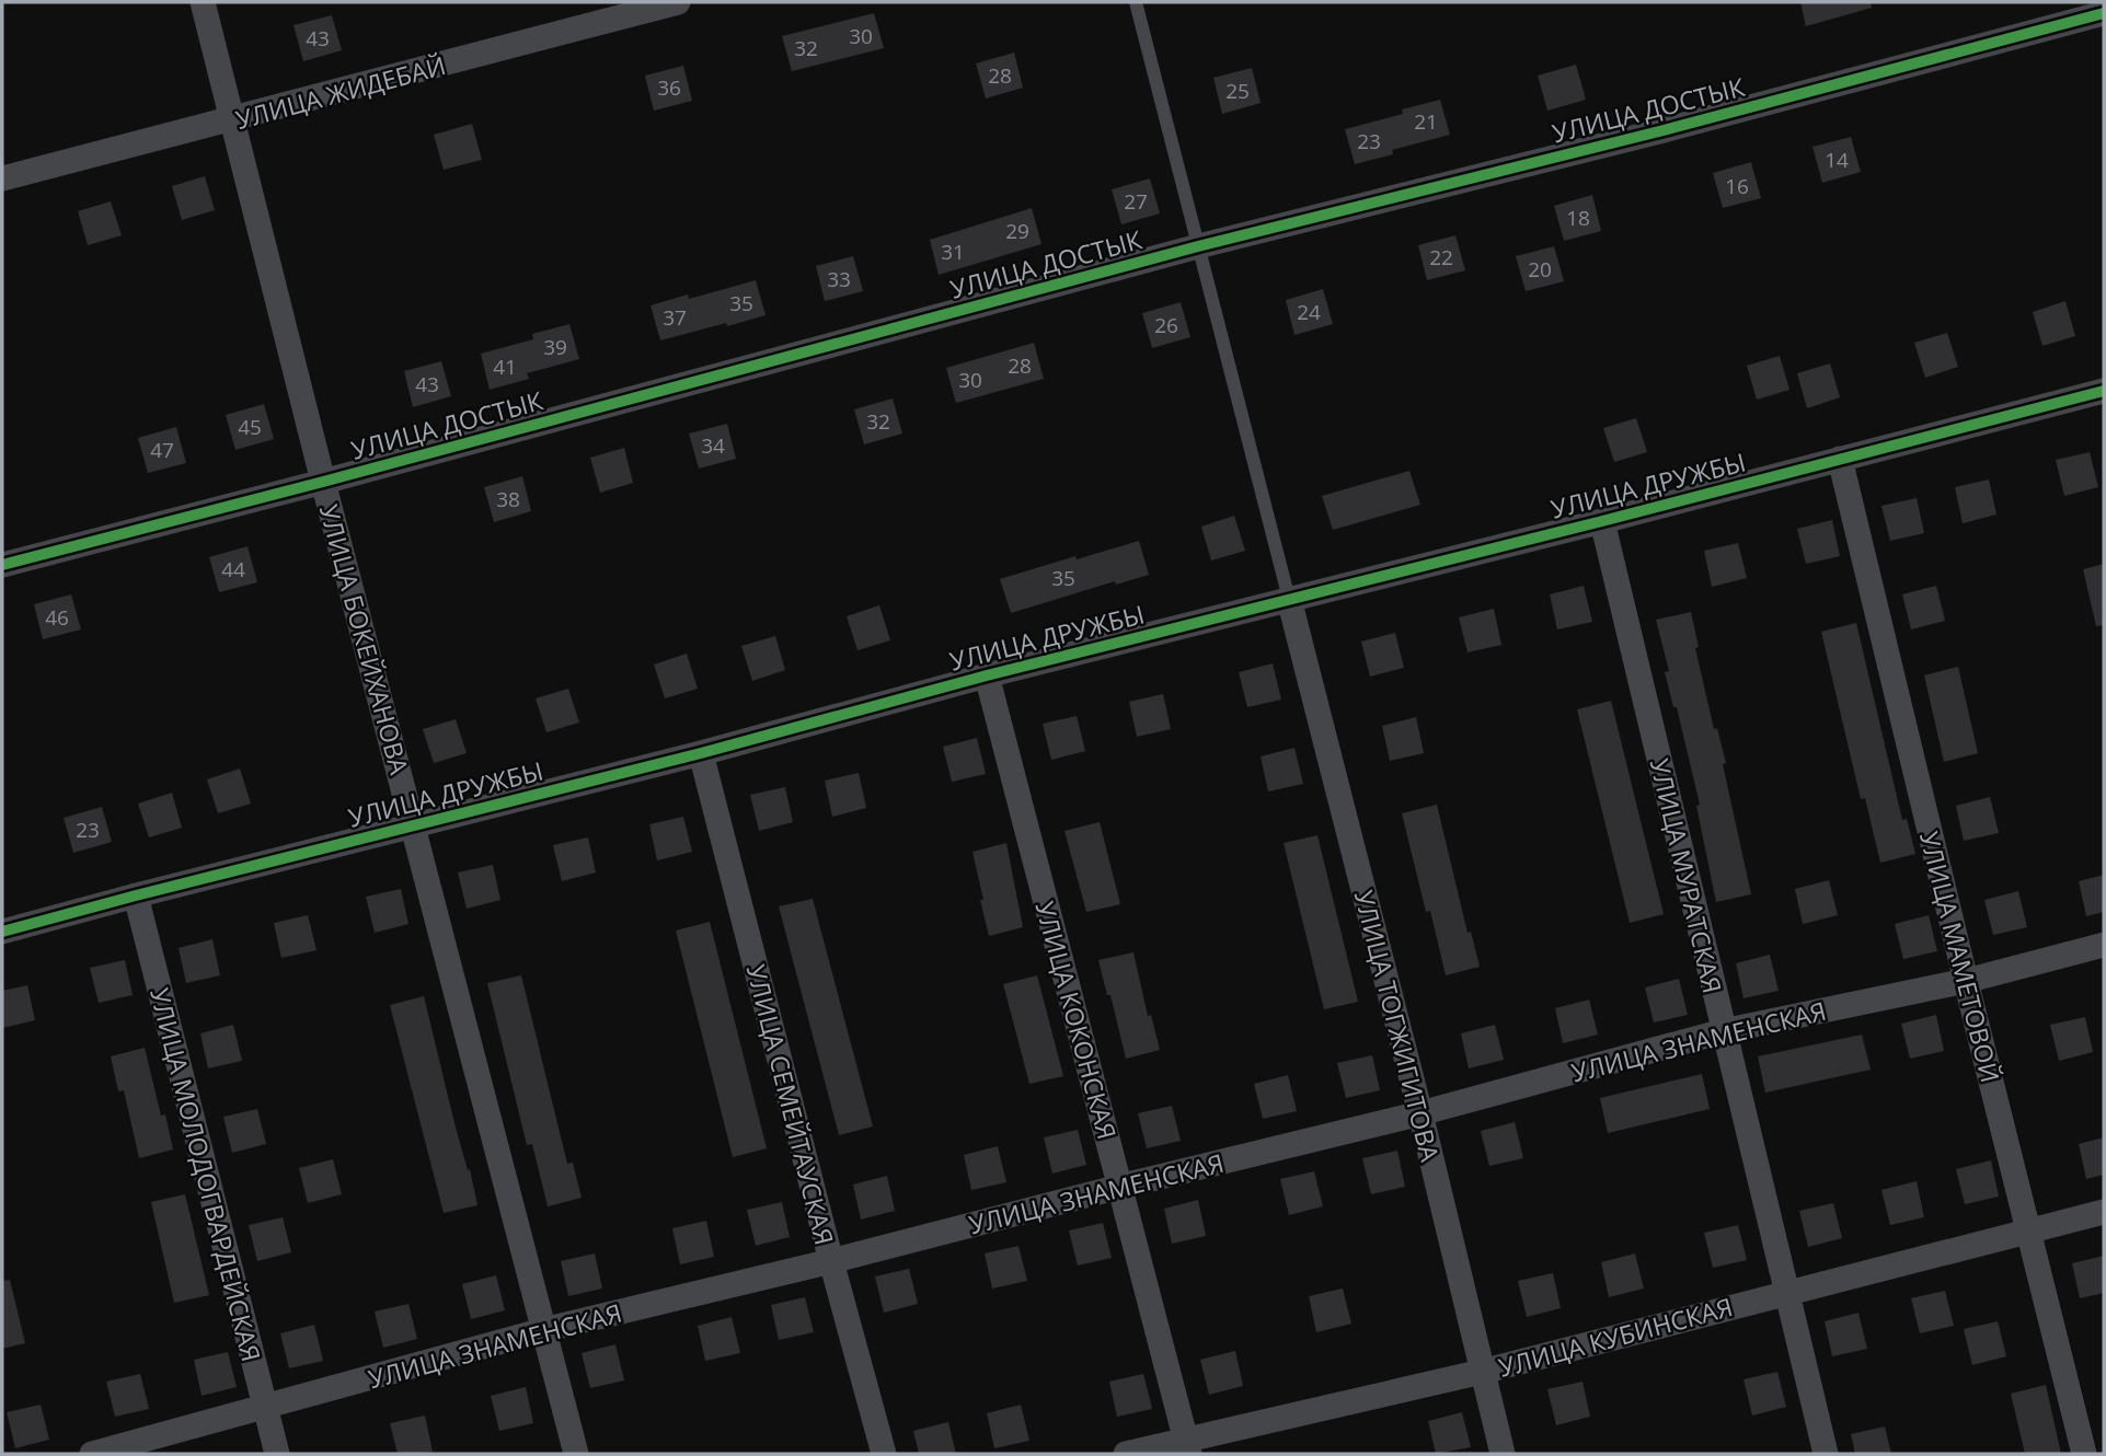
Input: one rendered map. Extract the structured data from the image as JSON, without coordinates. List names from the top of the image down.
{
  "streets": {
    "street": [
      "УЛИЦА ЖИДЕБАЙ",
      "УЛИЦА ДОСТЫК",
      "УЛИЦА ДРУЖБЫ",
      "УЛИЦА БОКЕЙХАНОВА",
      "УЛИЦА МУРАТСКАЯ",
      "УЛИЦА МАМЕТОВОЙ",
      "УЛИЦА КОКОНСКАЯ",
      "УЛИЦА ТОГЖИГИТОВА",
      "УЛИЦА ЗНАМЕНСКАЯ",
      "УЛИЦА СЕМЕЙТАУСКАЯ",
      "УЛИЦА МОЛОДОГВАРДЕЙСКАЯ",
      "УЛИЦА КУБИНСКАЯ"
    ]
  },
  "crossings": [
    ["УЛИЦА ЖИДЕБАЙ", "УЛИЦА БОКЕЙХАНОВА"],
    ["УЛИЦА ДОСТЫК", "УЛИЦА БОКЕЙХАНОВА"],
    ["УЛИЦА ДРУЖБЫ", "УЛИЦА БОКЕЙХАНОВА"],
    ["УЛИЦА ДРУЖБЫ", "УЛИЦА МУРАТСКАЯ"],
    ["УЛИЦА ДРУЖБЫ", "УЛИЦА МАМЕТОВОЙ"],
    ["УЛИЦА ДРУЖБЫ", "УЛИЦА КОКОНСКАЯ"],
    ["УЛИЦА ДРУЖБЫ", "УЛИЦА ТОГЖИГИТОВА"],
    ["УЛИЦА ДРУЖБЫ", "УЛИЦА СЕМЕЙТАУСКАЯ"],
    ["УЛИЦА ДРУЖБЫ", "УЛИЦА МОЛОДОГВАРДЕЙСКАЯ"],
    ["УЛИЦА БОКЕЙХАНОВА", "УЛИЦА ЗНАМЕНСКАЯ"],
    ["УЛИЦА МУРАТСКАЯ", "УЛИЦА ЗНАМЕНСКАЯ"],
    ["УЛИЦА МУРАТСКАЯ", "УЛИЦА КУБИНСКАЯ"],
    ["УЛИЦА МАМЕТОВОЙ", "УЛИЦА ЗНАМЕНСКАЯ"],
    ["УЛИЦА МАМЕТОВОЙ", "УЛИЦА КУБИНСКАЯ"],
    ["УЛИЦА КОКОНСКАЯ", "УЛИЦА ЗНАМЕНСКАЯ"],
    ["УЛИЦА КОКОНСКАЯ", "УЛИЦА КУБИНСКАЯ"],
    ["УЛИЦА ТОГЖИГИТОВА", "УЛИЦА ЗНАМЕНСКАЯ"],
    ["УЛИЦА ТОГЖИГИТОВА", "УЛИЦА КУБИНСКАЯ"],
    ["УЛИЦА ЗНАМЕНСКАЯ", "УЛИЦА СЕМЕЙТАУСКАЯ"],
    ["УЛИЦА ЗНАМЕНСКАЯ", "УЛИЦА МОЛОДОГВАРДЕЙСКАЯ"]
  ],
  "house_numbers": [
    "30",
    "43",
    "32",
    "28",
    "36",
    "25",
    "21",
    "23",
    "14",
    "16",
    "27",
    "18",
    "29",
    "31",
    "22",
    "20",
    "33",
    "35",
    "24",
    "37",
    "26",
    "39",
    "28",
    "41",
    "30",
    "43",
    "32",
    "45",
    "34",
    "47",
    "38",
    "44",
    "35",
    "46",
    "23"
  ]
}
